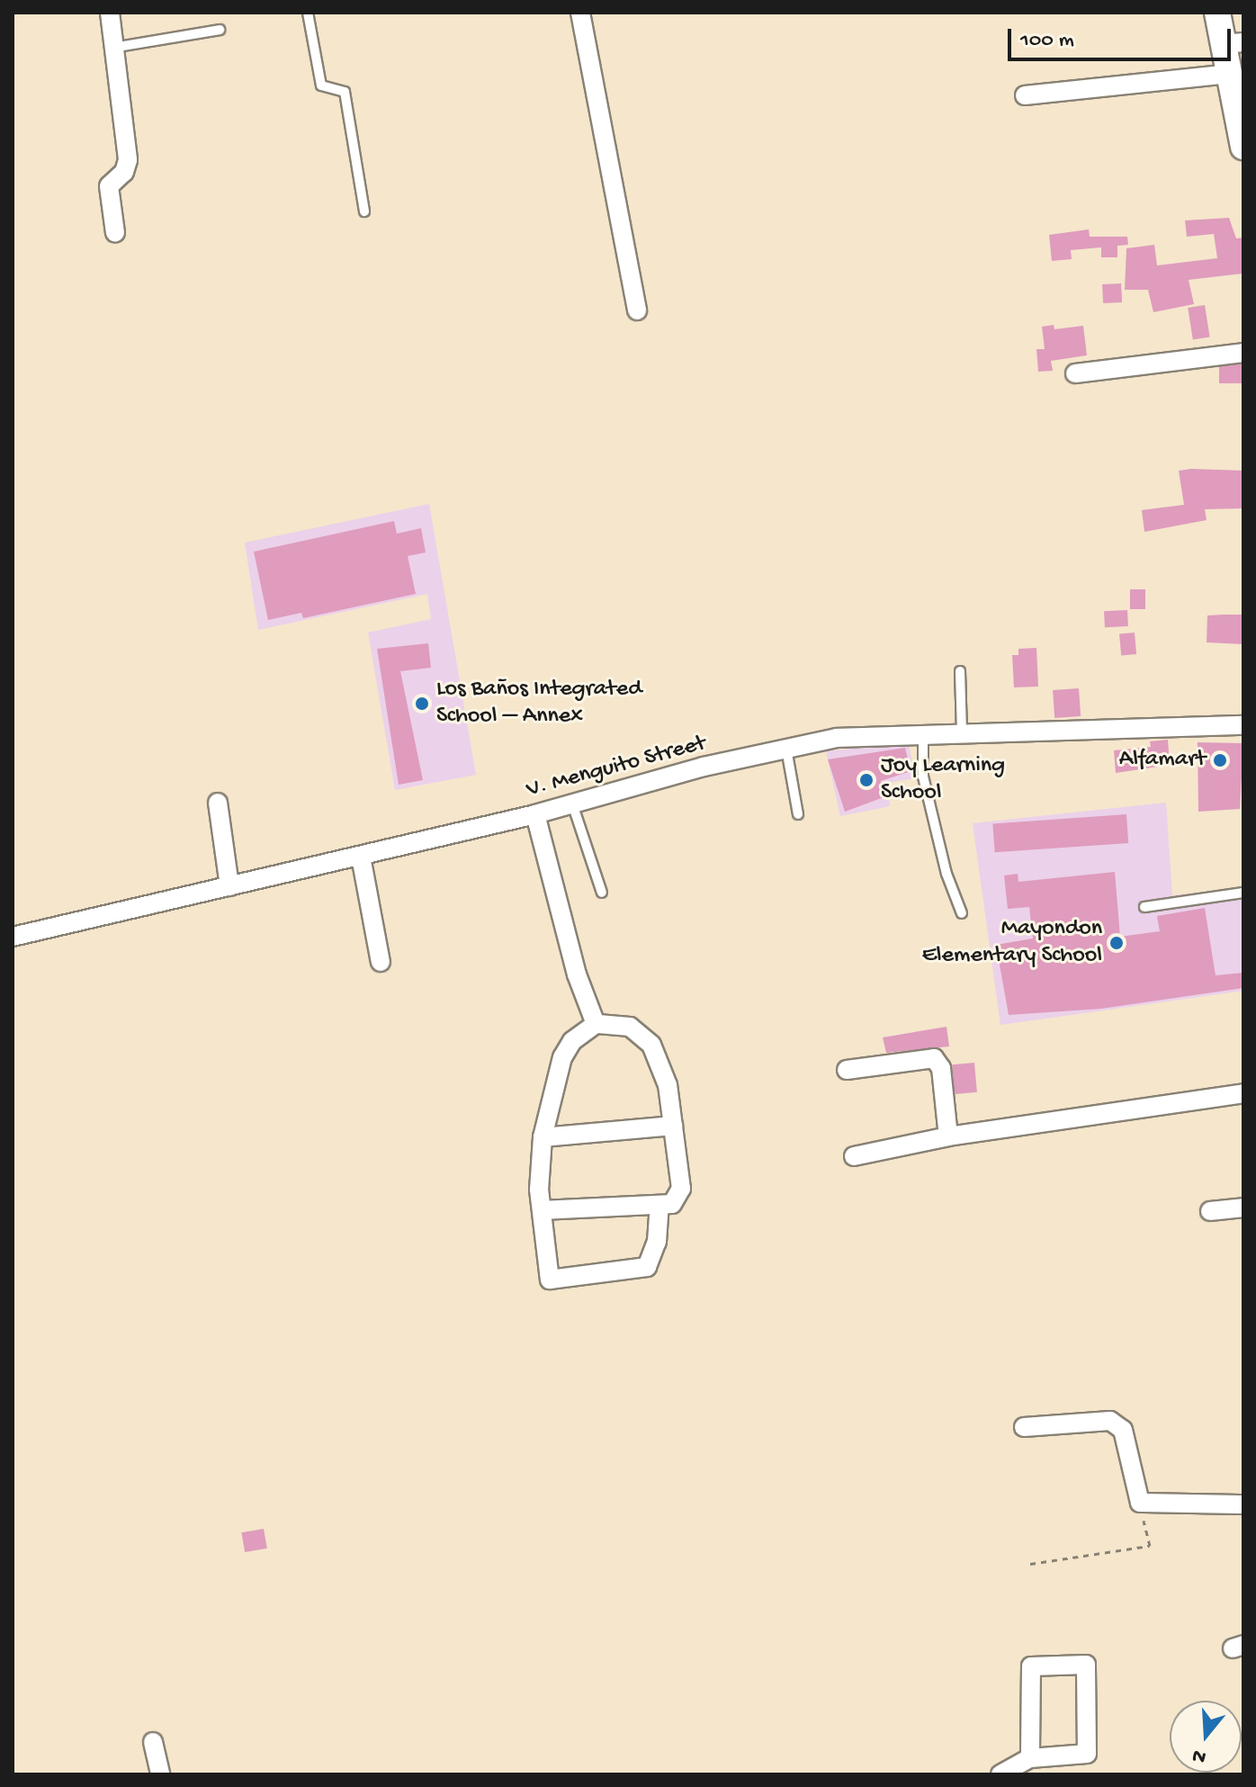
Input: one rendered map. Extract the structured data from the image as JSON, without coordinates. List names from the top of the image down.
{
  "streets": {
    "street": ["V. Menguito Street"]
  },
  "places": [
    "Los Baños Integrated School – Annex",
    "Alfamart",
    "Joy Learning School",
    "Mayondon Elementary School"
  ],
  "scale_bar": "100 m",
  "north": "bottom"
}
